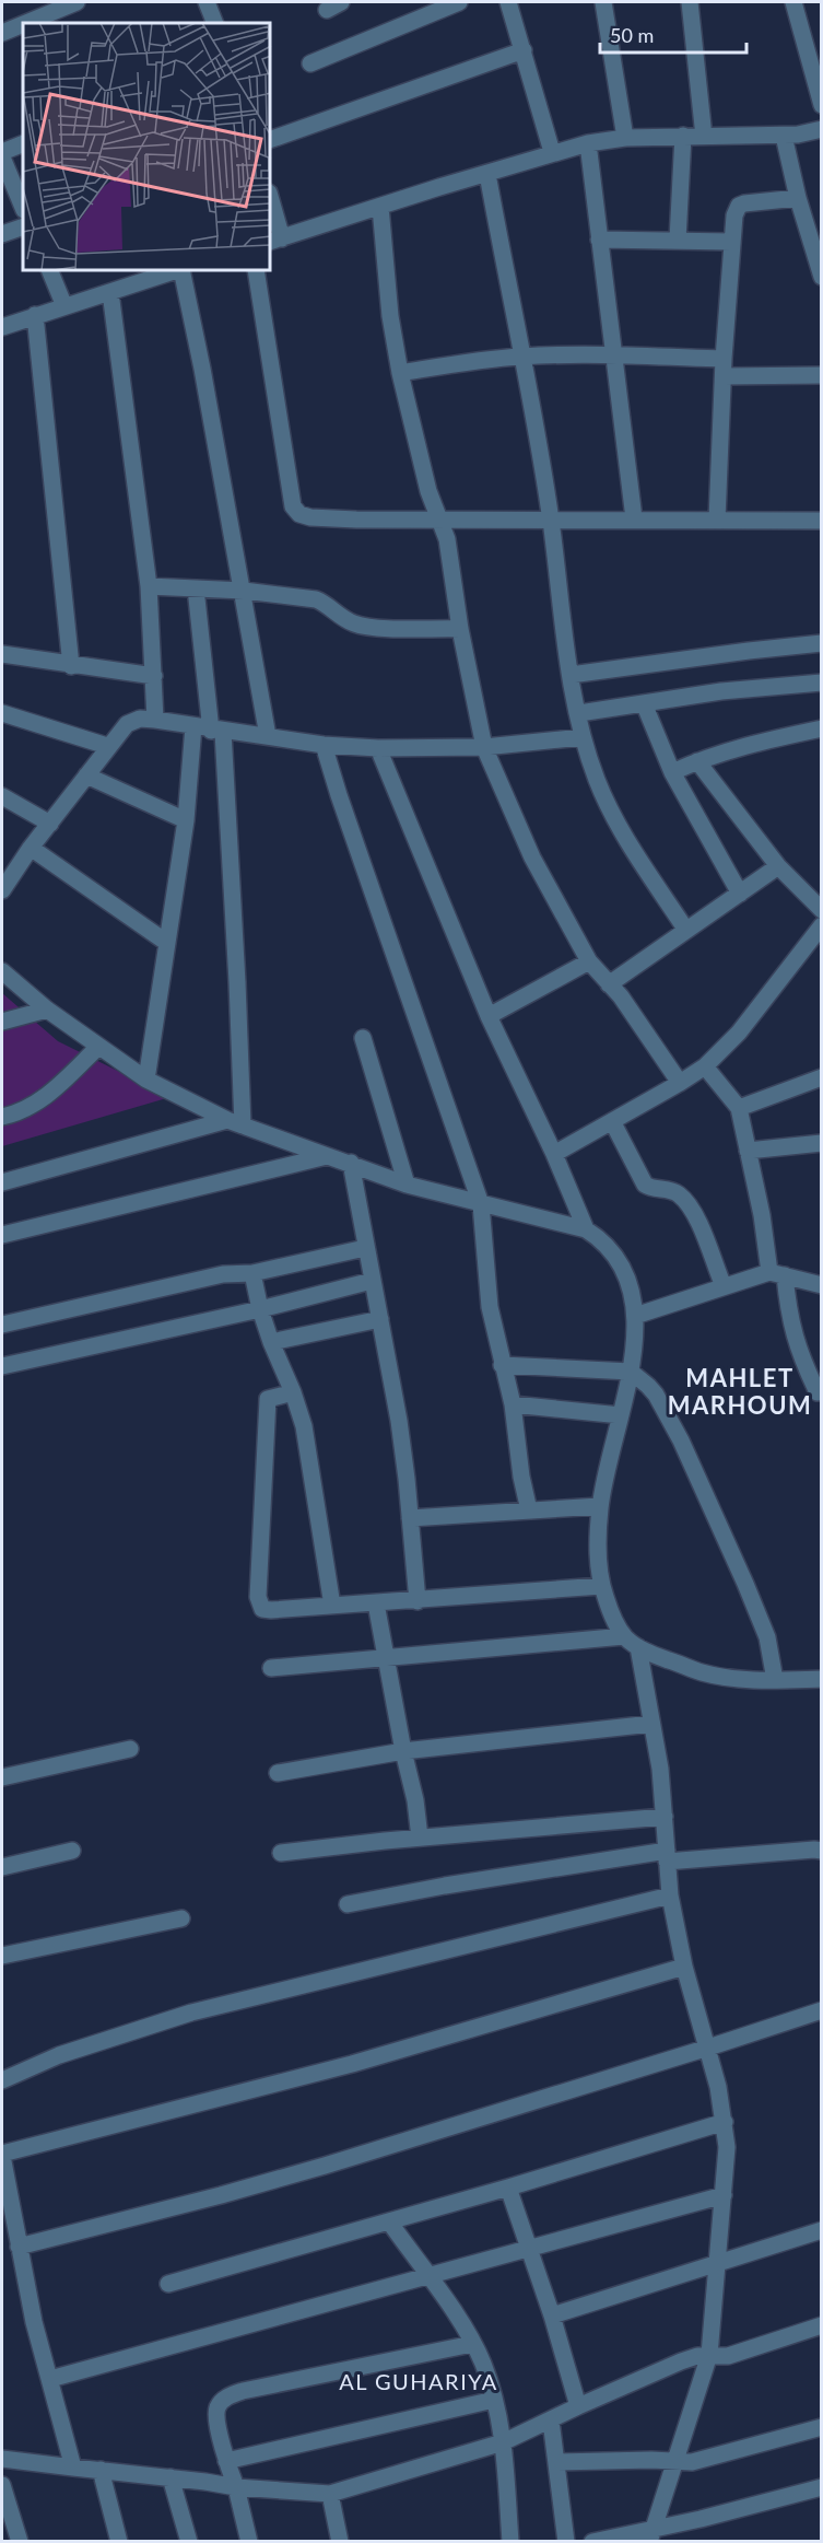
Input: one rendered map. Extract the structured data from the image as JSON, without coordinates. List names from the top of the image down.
{
  "districts": ["MAHLET MARHOUM", "AL GUHARIYA"],
  "scale_bar": "50 m"
}
